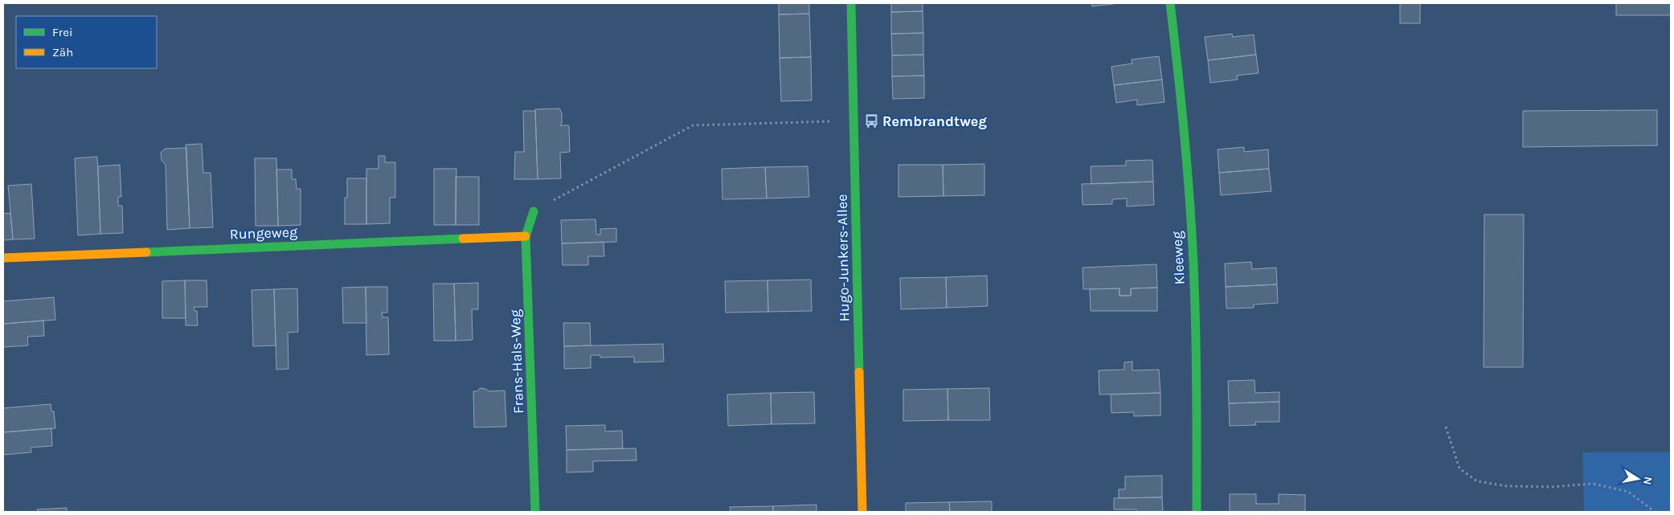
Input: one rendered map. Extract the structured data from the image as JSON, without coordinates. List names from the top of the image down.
{
  "streets": {
    "street": [
      "Rungeweg",
      "Hugo-Junkers-Allee",
      "Kleeweg",
      "Frans-Hals-Weg"
    ]
  },
  "crossings": [
    ["Rungeweg", "Frans-Hals-Weg"]
  ],
  "places": {
    "bus stop": ["Rembrandtweg"]
  },
  "legend": ["Frei", "Zäh"],
  "north": "right"
}
